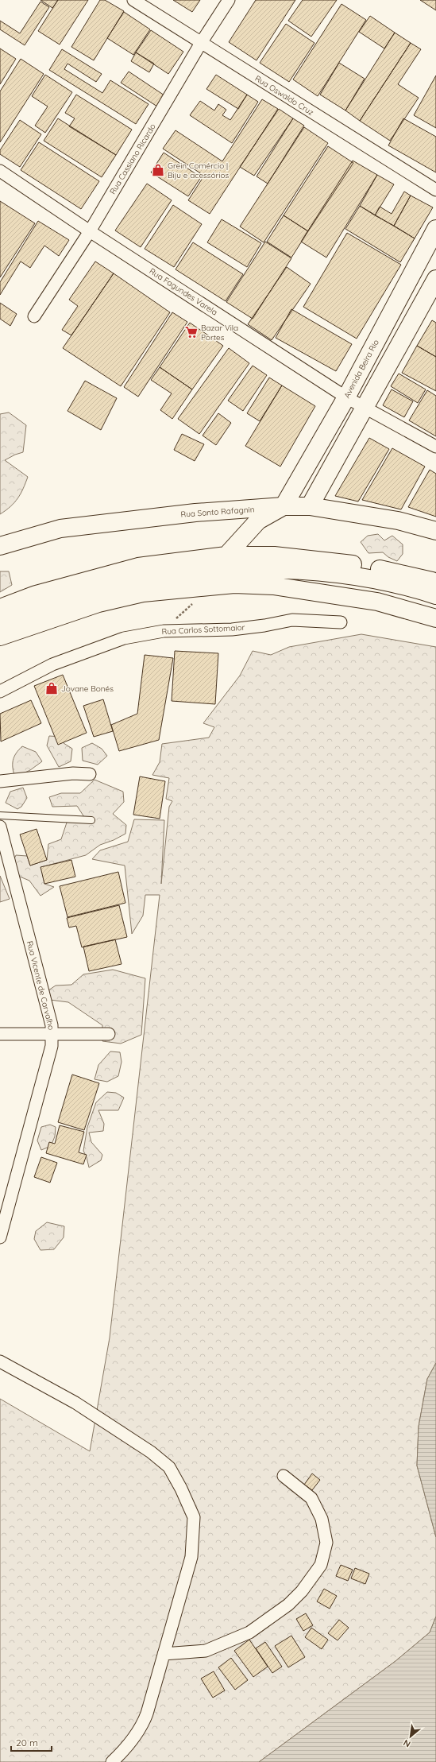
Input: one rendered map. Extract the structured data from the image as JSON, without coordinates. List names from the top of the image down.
{
  "streets": {
    "main road": ["Avenida Beira Rio", "Rua Santo Rafagnin"],
    "street": [
      "Rua Oswaldo Cruz",
      "Rua Cassiano Ricardo",
      "Rua Fagundes Varela",
      "Rua Carlos Sottomaior",
      "Rua Vicente de Carvalho"
    ]
  },
  "crossings": [
    ["Rua Oswaldo Cruz", "Rua Cassiano Ricardo"],
    ["Rua Cassiano Ricardo", "Rua Fagundes Varela"],
    ["Rua Fagundes Varela", "Avenida Beira Rio"],
    ["Avenida Beira Rio", "Rua Santo Rafagnin"]
  ],
  "places": {
    "shop": ["Grein Comércio | Biju e acessórios", "Jovane Bonés"],
    "supermarket": ["Bazar Vila Portes"]
  },
  "scale_bar": "20 m",
  "north": "bottom left"
}
